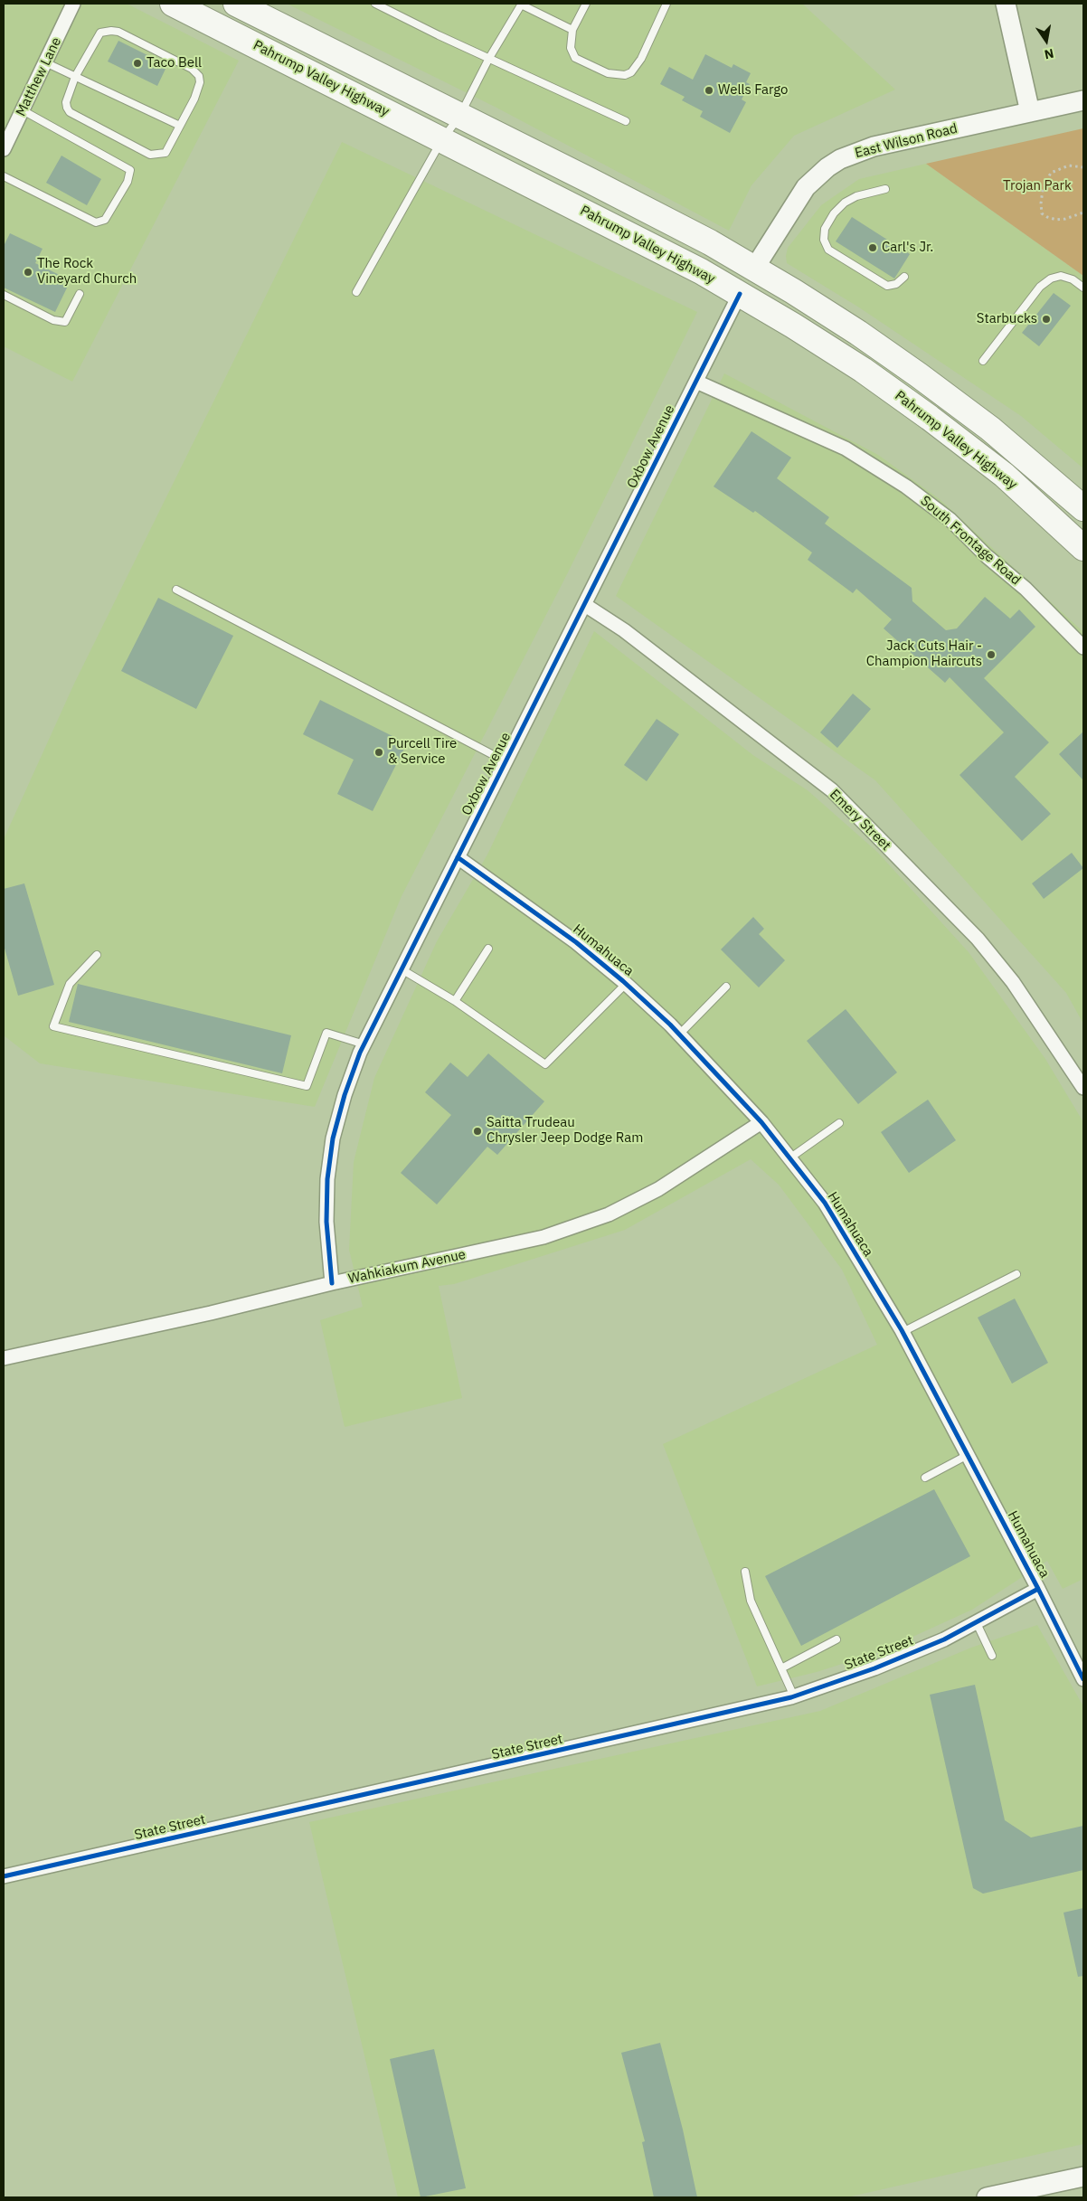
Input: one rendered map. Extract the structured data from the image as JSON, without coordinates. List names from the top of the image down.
{
  "streets": {
    "highway": ["Pahrump Valley Highway"],
    "street": [
      "Matthew Lane",
      "East Wilson Road",
      "Oxbow Avenue",
      "South Frontage Road",
      "Emery Street",
      "Humahuaca",
      "Wahkiakum Avenue",
      "State Street"
    ]
  },
  "crossings": [
    ["Pahrump Valley Highway", "East Wilson Road"],
    ["Pahrump Valley Highway", "Oxbow Avenue"],
    ["Oxbow Avenue", "South Frontage Road"],
    ["Oxbow Avenue", "Emery Street"],
    ["Oxbow Avenue", "Humahuaca"],
    ["Oxbow Avenue", "Wahkiakum Avenue"],
    ["Humahuaca", "Wahkiakum Avenue"],
    ["Humahuaca", "State Street"]
  ],
  "parks": ["Trojan Park"],
  "places": [
    "Taco Bell",
    "Wells Fargo",
    "Carl's Jr.",
    "The Rock Vineyard Church",
    "Starbucks",
    "Jack Cuts Hair - Champion Haircuts",
    "Purcell Tire & Service",
    "Saitta Trudeau Chrysler Jeep Dodge Ram"
  ],
  "north": "bottom"
}
